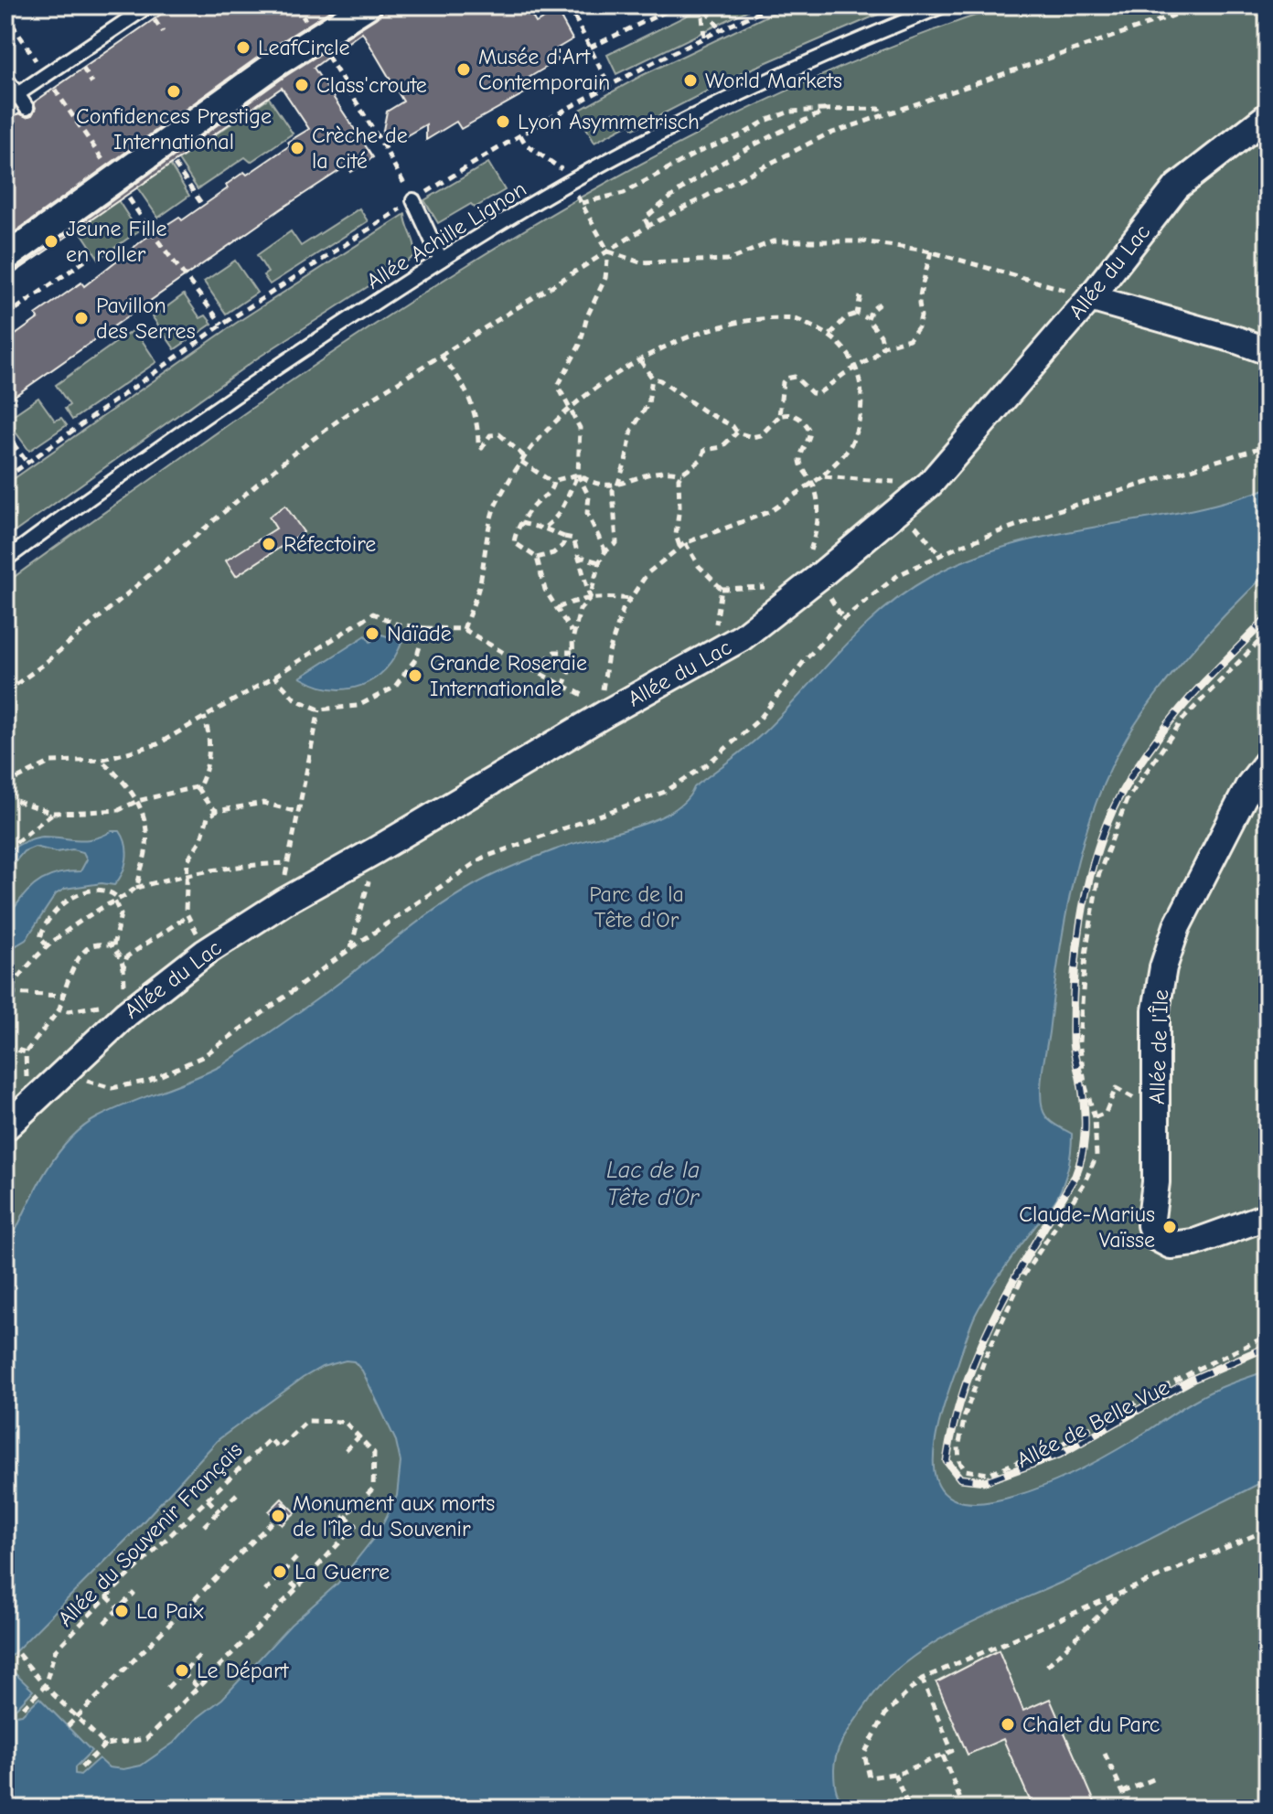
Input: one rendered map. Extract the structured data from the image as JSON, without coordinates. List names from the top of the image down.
{
  "streets": {
    "street": ["Allée du Lac", "Allée de l'Île"],
    "lane": ["Allée Achille Lignon"],
    "path": ["Allée de Belle Vue", "Allée du Souvenir Français"]
  },
  "water": ["Lac de la Tête d'Or"],
  "parks": ["Parc de la Tête d'Or"],
  "places": [
    "LeafCircle",
    "Musée d'Art Contemporain",
    "World Markets",
    "Class'croute",
    "Confidences Prestige International",
    "Lyon Asymmetrisch",
    "Crèche de la cité",
    "Jeune Fille en roller",
    "Pavillon des Serres",
    "Réfectoire",
    "Naïade",
    "Grande Roseraie Internationale",
    "Claude-Marius Vaïsse",
    "Monument aux morts de l'île du Souvenir",
    "La Guerre",
    "La Paix",
    "Le Départ",
    "Chalet du Parc"
  ]
}
